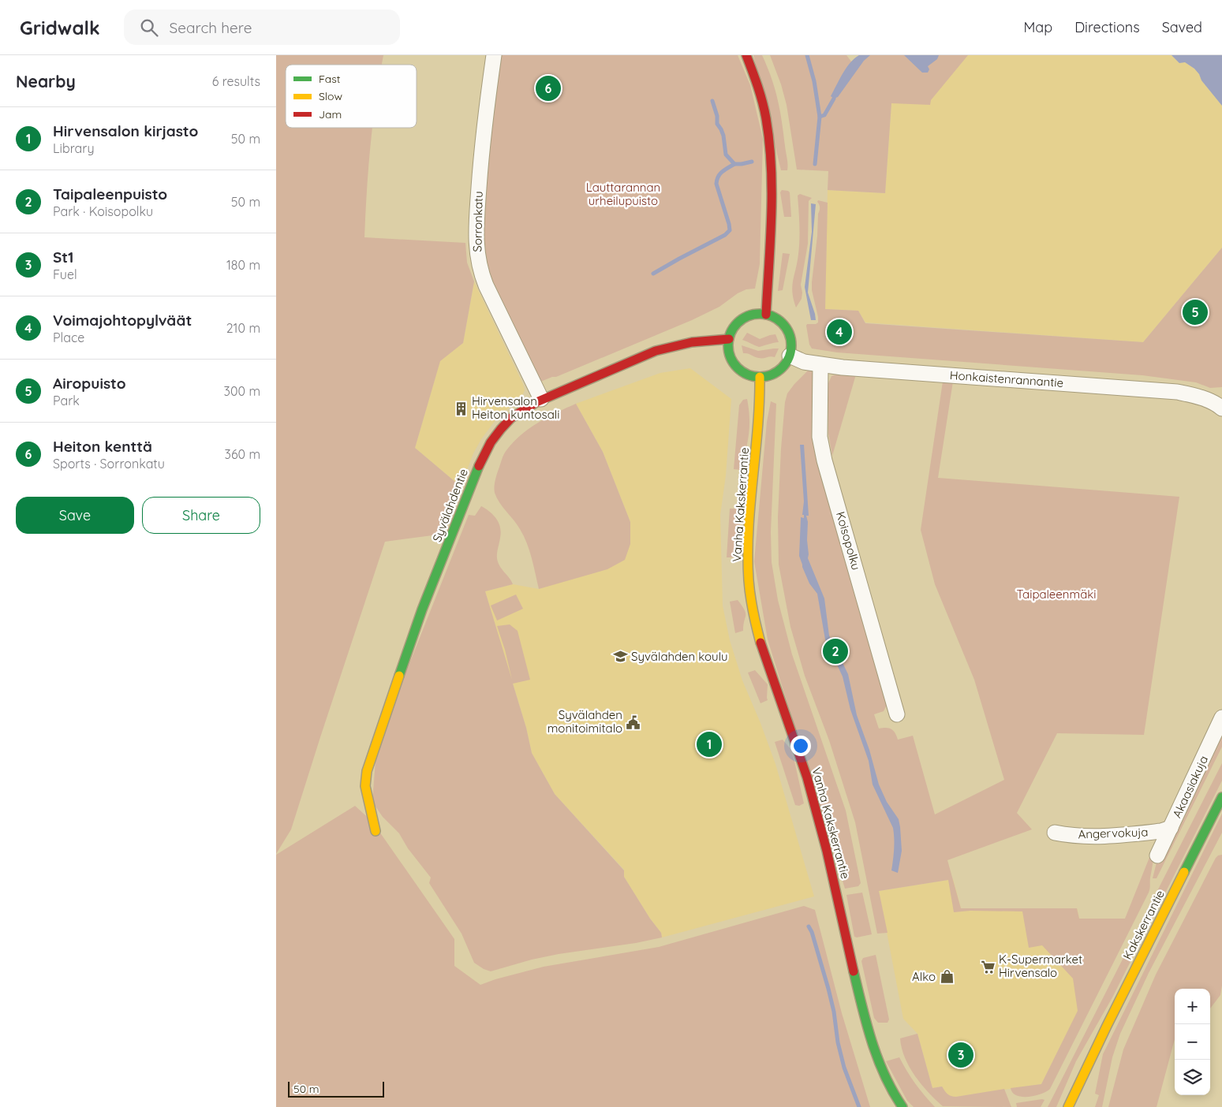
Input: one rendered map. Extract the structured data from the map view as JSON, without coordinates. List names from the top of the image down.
{
  "streets": {
    "street": [
      "Sorronkatu",
      "Honkaistenrannantie",
      "Vanha Kakskerrantie",
      "Syvälahdentie",
      "Koisopolku",
      "Akaasiakuja",
      "Angervokuja",
      "Kakskerrantie"
    ]
  },
  "crossings": [
    ["Sorronkatu", "Syvälahdentie"],
    ["Honkaistenrannantie", "Vanha Kakskerrantie"],
    ["Honkaistenrannantie", "Syvälahdentie"],
    ["Honkaistenrannantie", "Koisopolku"],
    ["Vanha Kakskerrantie", "Syvälahdentie"],
    ["Akaasiakuja", "Angervokuja"]
  ],
  "parks": ["Lauttarannan urheilupuisto", "Taipaleenmäki"],
  "places": {
    "building": ["Hirvensalon Heiton kuntosali"],
    "school or university": ["Syvälahden koulu"],
    "public building": ["Syvälahden monitoimitalo"],
    "supermarket": ["K-Supermarket Hirvensalo"],
    "shop": ["Alko"]
  },
  "legend": ["Fast", "Slow", "Jam"],
  "scale_bar": "50 m",
  "page": {
    "header": "Gridwalk",
    "search": "Search here",
    "nav": ["Map", "Directions", "Saved"],
    "heading": ["Nearby", "6 results"],
    "pins": [
      "6",
      "5",
      "4",
      "2",
      "1",
      "3"
    ],
    "list": [
      {
        "mark": "1",
        "name": "Hirvensalon kirjasto",
        "note": "Library",
        "value": "50 m"
      },
      {
        "mark": "2",
        "name": "Taipaleenpuisto",
        "note": "Park · Koisopolku",
        "value": "50 m"
      },
      {
        "mark": "3",
        "name": "St1",
        "note": "Fuel",
        "value": "180 m"
      },
      {
        "mark": "4",
        "name": "Voimajohtopylväät",
        "note": "Place",
        "value": "210 m"
      },
      {
        "mark": "5",
        "name": "Airopuisto",
        "note": "Park",
        "value": "300 m"
      },
      {
        "mark": "6",
        "name": "Heiton kenttä",
        "note": "Sports · Sorronkatu",
        "value": "360 m"
      }
    ],
    "buttons": ["Save", "Share"],
    "map_buttons": ["+", "−"],
    "scale": "50 m"
  }
}
